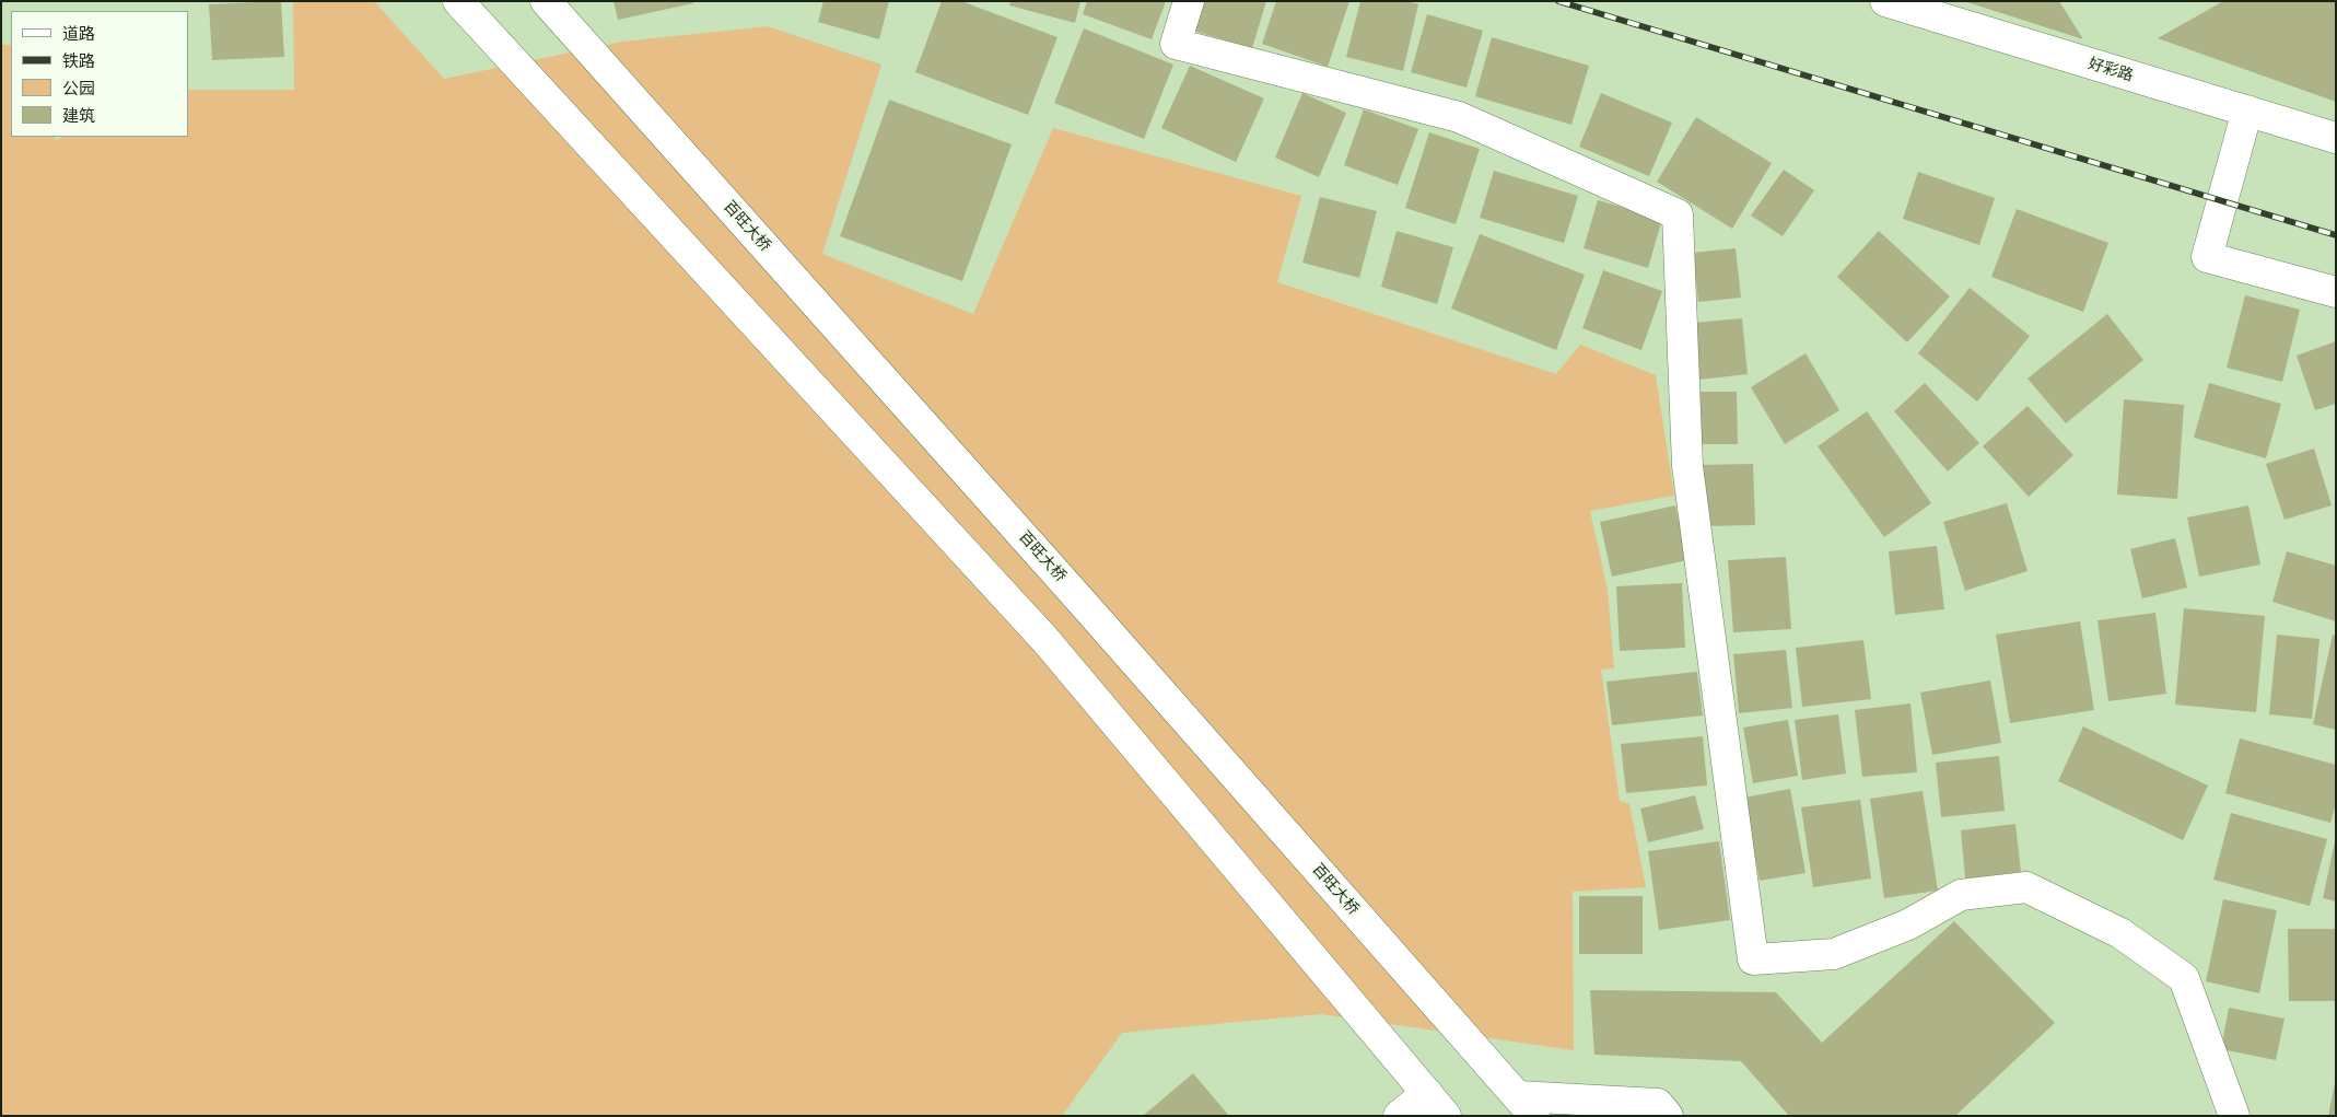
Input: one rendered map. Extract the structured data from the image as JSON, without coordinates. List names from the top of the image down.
{
  "streets": {
    "main road": ["好彩路", "百旺大桥"]
  },
  "legend": [
    "道路",
    "铁路",
    "公园",
    "建筑"
  ]
}
